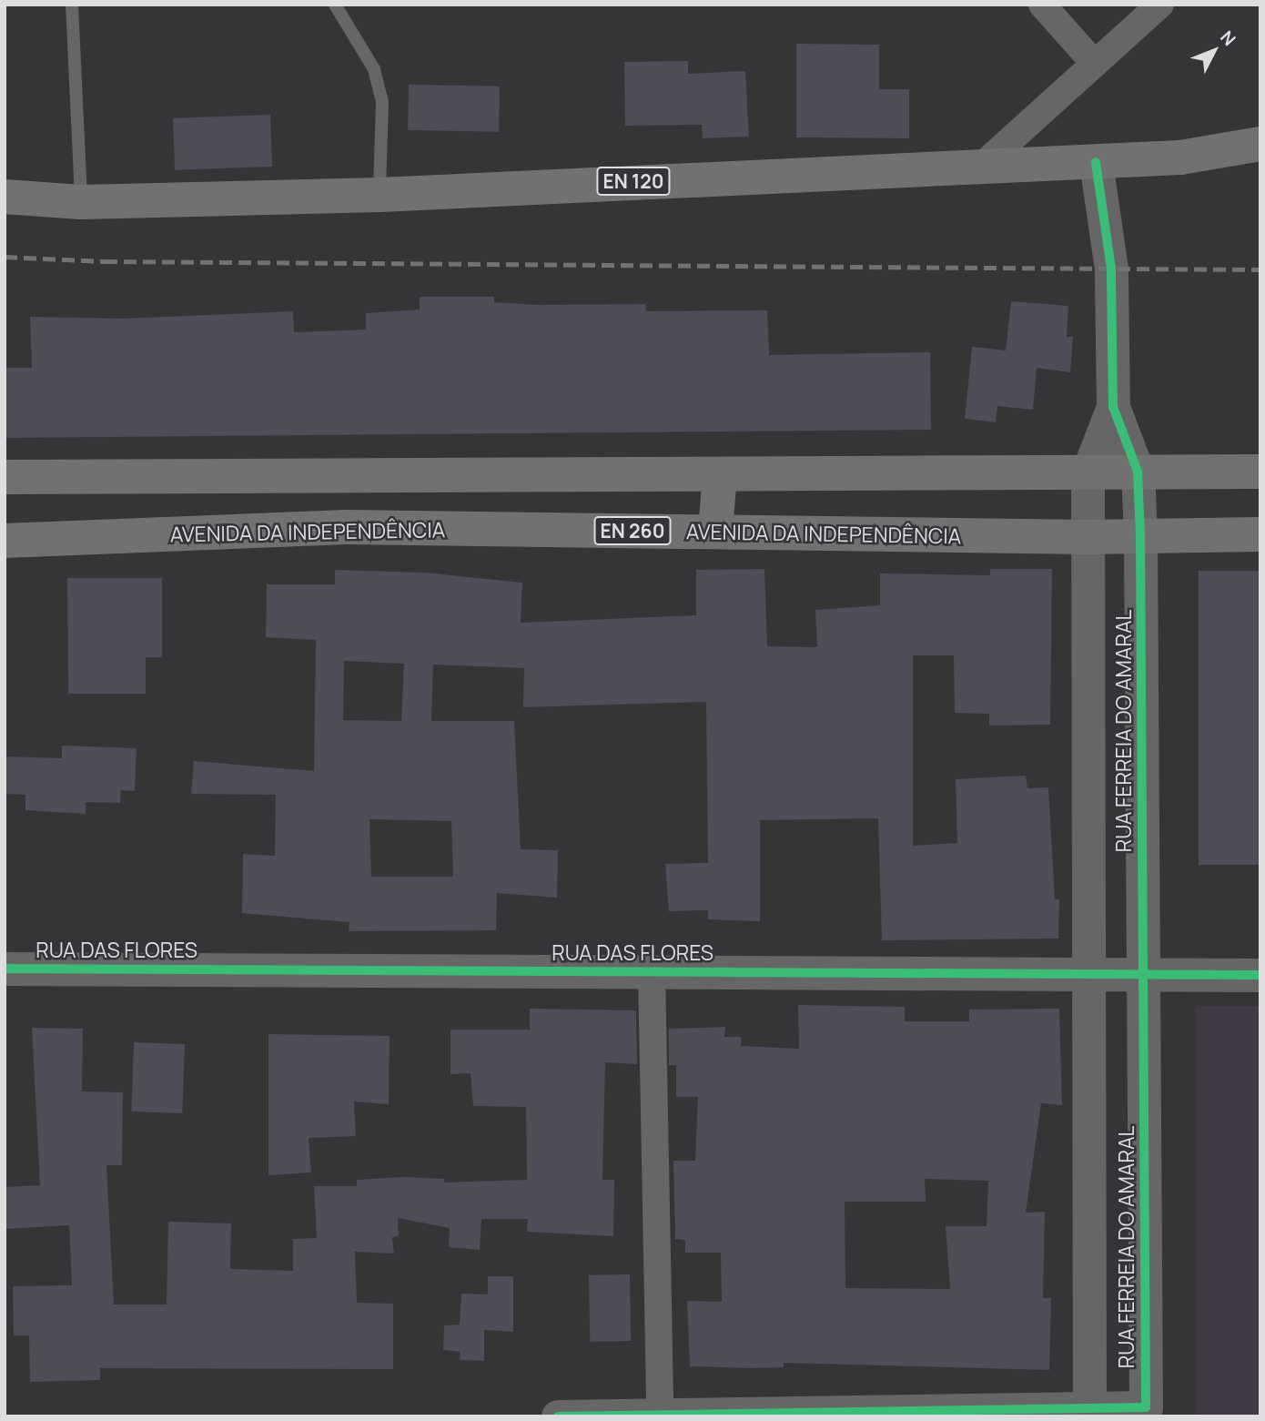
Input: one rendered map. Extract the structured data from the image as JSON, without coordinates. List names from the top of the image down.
{
  "streets": {
    "main road": ["EN 120", "EN 260", "AVENIDA DA INDEPENDÊNCIA"],
    "street": ["RUA FERREIA DO AMARAL", "RUA DAS FLORES"]
  },
  "crossings": [
    ["EN 120", "RUA FERREIA DO AMARAL"],
    ["AVENIDA DA INDEPENDÊNCIA", "RUA FERREIA DO AMARAL"],
    ["RUA FERREIA DO AMARAL", "RUA DAS FLORES"]
  ],
  "north": "top right"
}
